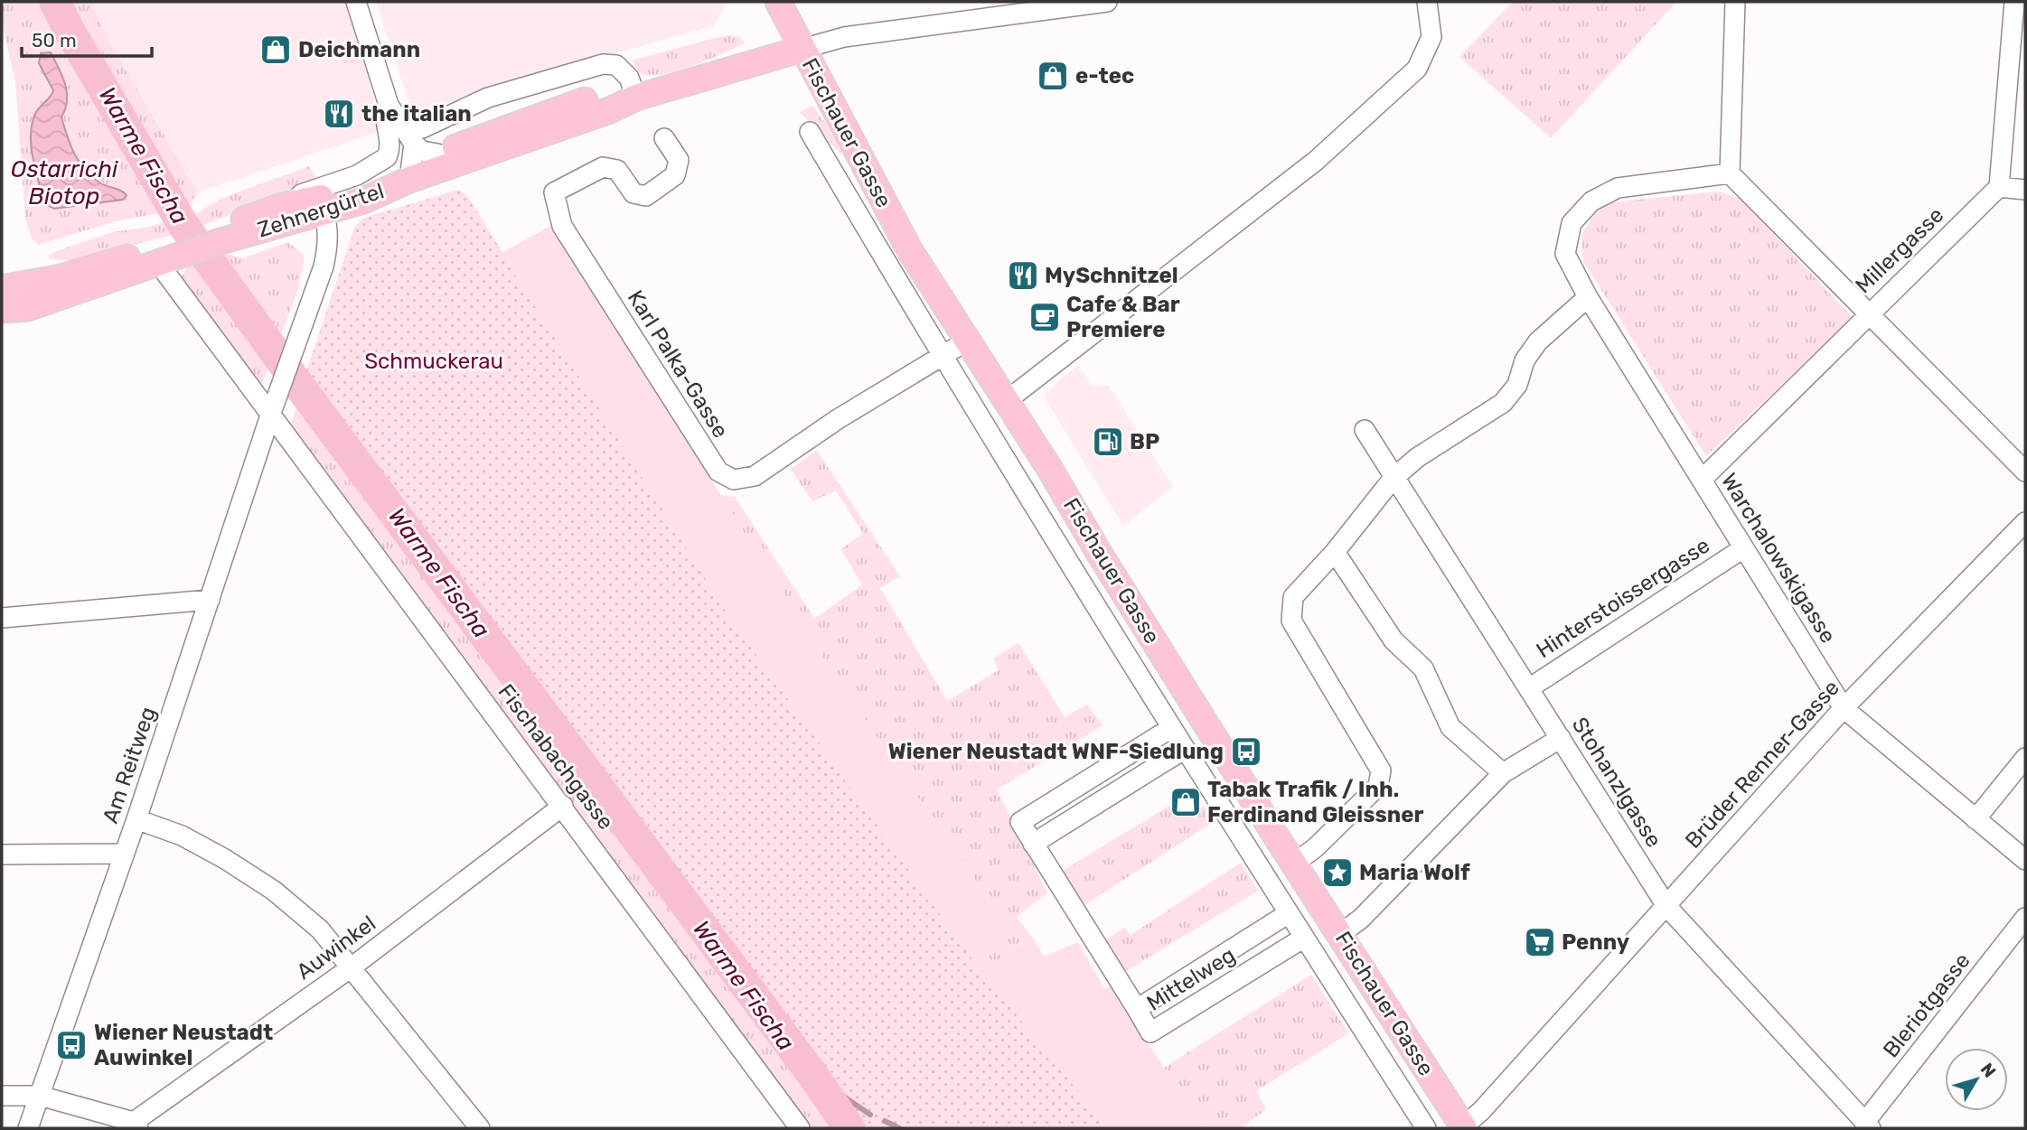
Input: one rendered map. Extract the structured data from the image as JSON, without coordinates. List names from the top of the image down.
{
  "streets": {
    "main road": ["Fischauer Gasse", "Zehnergürtel"],
    "street": [
      "Millergasse",
      "Karl Palka-Gasse",
      "Warchalowskigasse",
      "Hinterstoissergasse",
      "Fischabachgasse",
      "Brüder Renner-Gasse",
      "Am Reitweg",
      "Stohanzlgasse",
      "Auwinkel",
      "Mittelweg",
      "Bleriotgasse"
    ]
  },
  "crossings": [
    ["Fischauer Gasse", "Zehnergürtel"],
    ["Fischauer Gasse", "Karl Palka-Gasse"],
    ["Fischauer Gasse", "Brüder Renner-Gasse"],
    ["Zehnergürtel", "Am Reitweg"],
    ["Millergasse", "Warchalowskigasse"],
    ["Warchalowskigasse", "Hinterstoissergasse"],
    ["Warchalowskigasse", "Brüder Renner-Gasse"],
    ["Hinterstoissergasse", "Stohanzlgasse"],
    ["Fischabachgasse", "Am Reitweg"],
    ["Fischabachgasse", "Auwinkel"],
    ["Brüder Renner-Gasse", "Stohanzlgasse"],
    ["Stohanzlgasse", "Bleriotgasse"]
  ],
  "water": ["Warme Fischa", "Ostarrichi Biotop"],
  "parks": ["Schmuckerau"],
  "places": {
    "shop": ["Deichmann", "e-tec", "Tabak Trafik / Inh. Ferdinand Gleissner"],
    "restaurant": ["the italian", "MySchnitzel"],
    "cafe": ["Cafe & Bar Premiere"],
    "fuel station": ["BP"],
    "bus stop": ["Wiener Neustadt WNF-Siedlung", "Wiener Neustadt Auwinkel"],
    "place": ["Maria Wolf"],
    "supermarket": ["Penny"]
  },
  "scale_bar": "50 m",
  "north": "top right"
}
